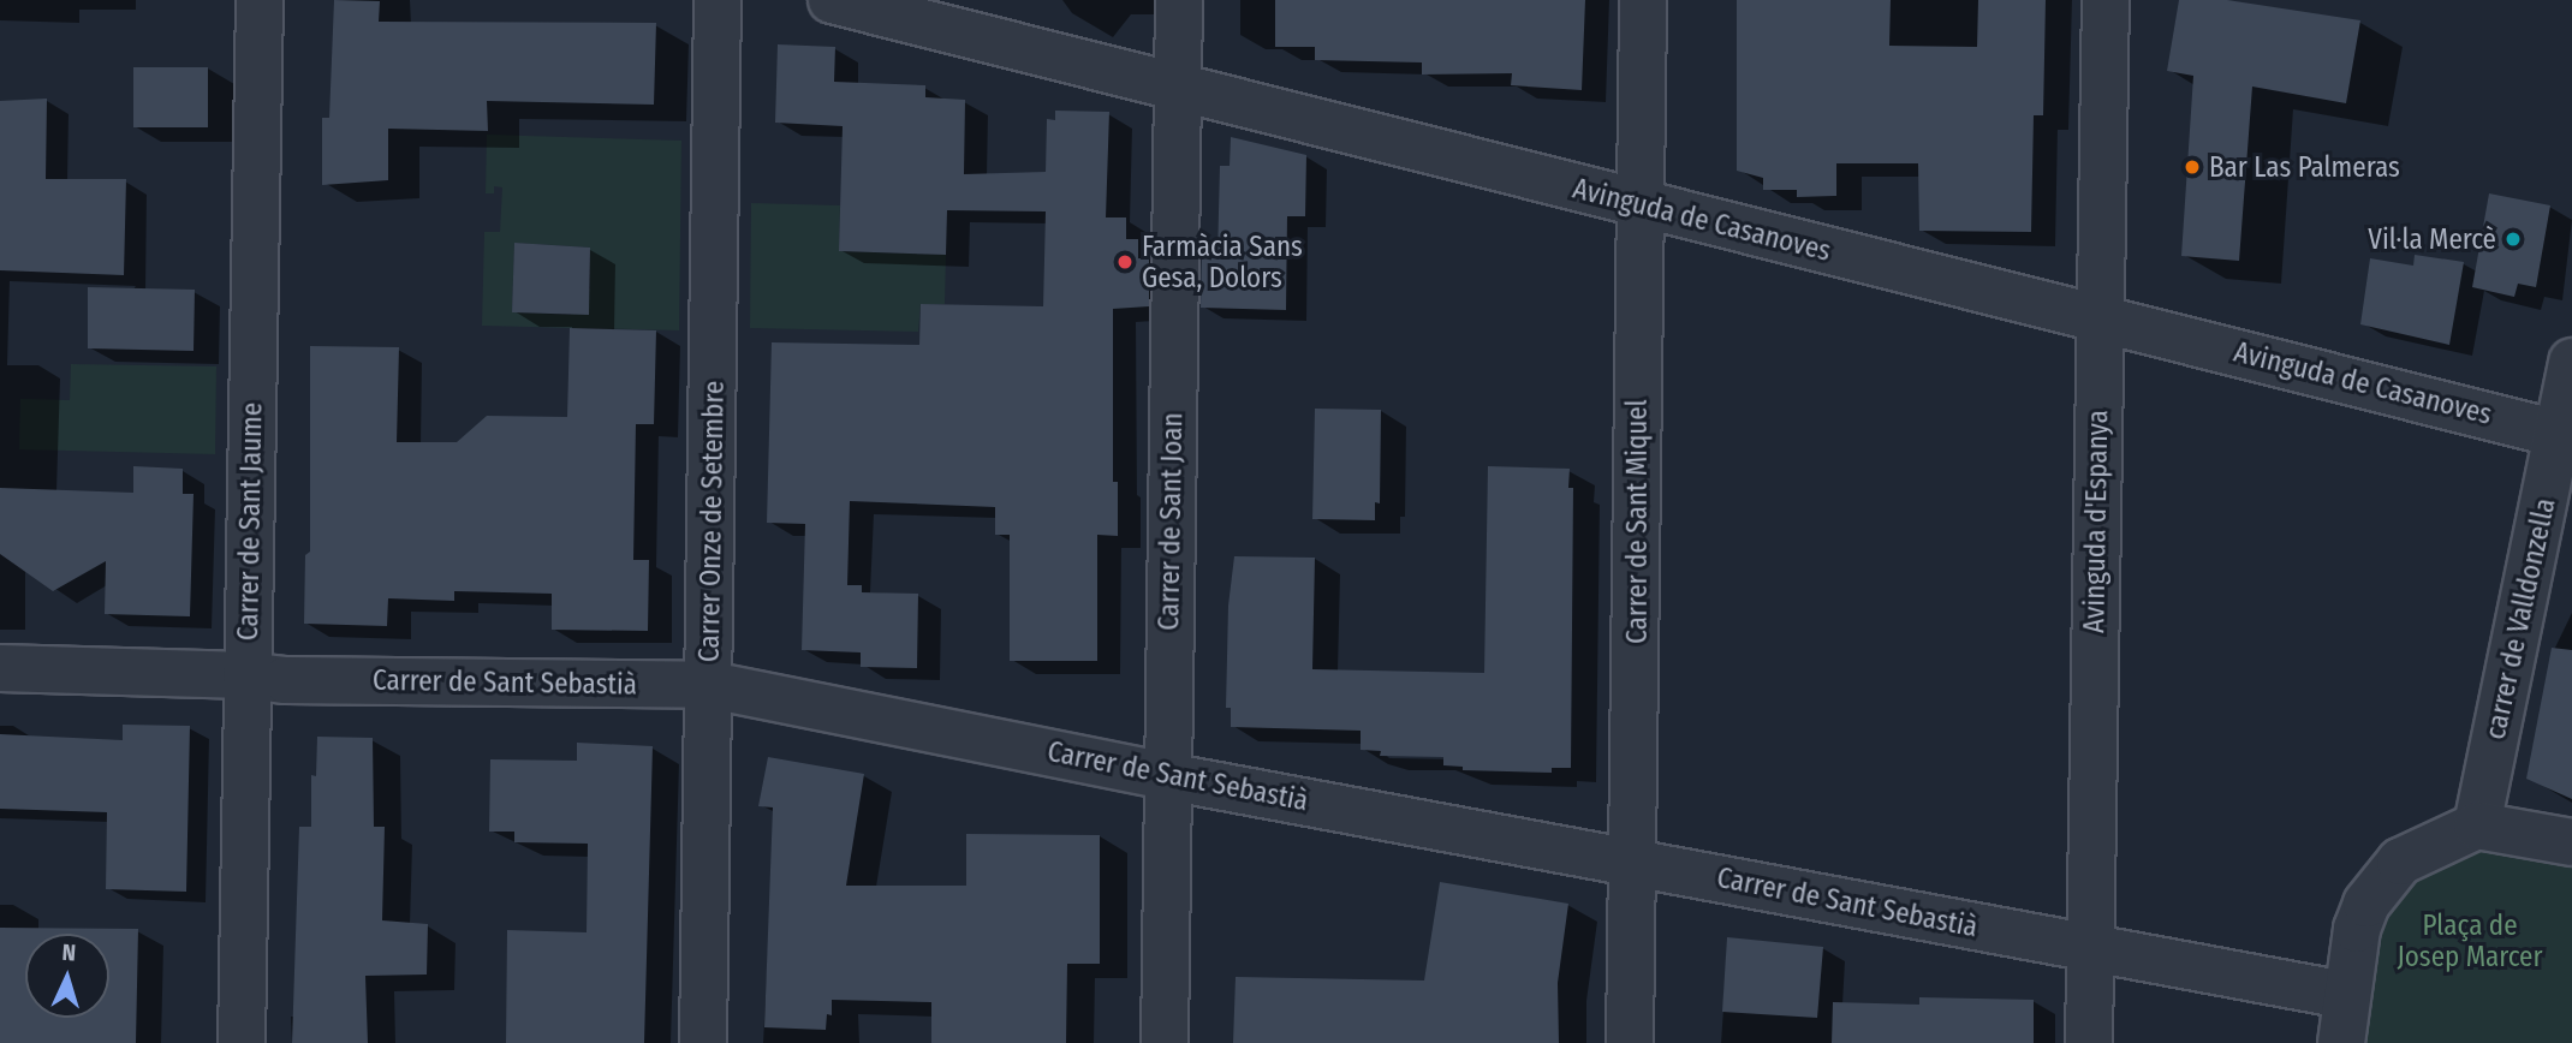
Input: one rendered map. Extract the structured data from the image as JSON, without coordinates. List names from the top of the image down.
{
  "streets": {
    "street": [
      "Avinguda de Casanoves",
      "Carrer de Sant Jaume",
      "Carrer Onze de Setembre",
      "Carrer de Sant Joan",
      "Carrer de Sant Miquel",
      "Avinguda d'Espanya",
      "carrer de Valldonzella",
      "Carrer de Sant Sebastià"
    ]
  },
  "crossings": [
    ["Avinguda de Casanoves", "Carrer de Sant Joan"],
    ["Avinguda de Casanoves", "Carrer de Sant Miquel"],
    ["Avinguda de Casanoves", "Avinguda d'Espanya"],
    ["Avinguda de Casanoves", "carrer de Valldonzella"],
    ["Carrer de Sant Jaume", "Carrer de Sant Sebastià"],
    ["Carrer Onze de Setembre", "Carrer de Sant Sebastià"],
    ["Carrer de Sant Joan", "Carrer de Sant Sebastià"],
    ["Carrer de Sant Miquel", "Carrer de Sant Sebastià"],
    ["Avinguda d'Espanya", "Carrer de Sant Sebastià"]
  ],
  "parks": ["Plaça de Josep Marcer"],
  "places": ["Bar Las Palmeras", "Vil·la Mercè", "Farmàcia Sans Gesa, Dolors"],
  "north": "top"
}
